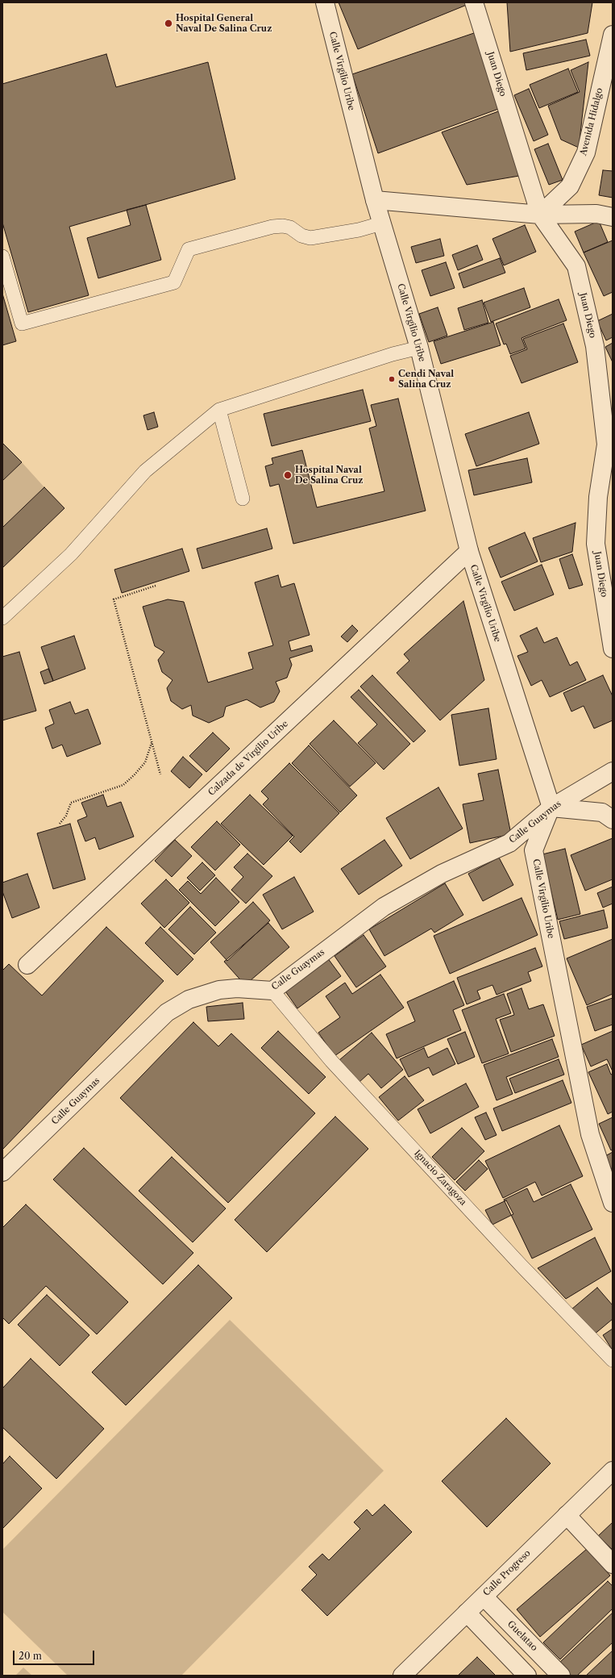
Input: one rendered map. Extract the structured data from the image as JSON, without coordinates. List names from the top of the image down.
{
  "streets": {
    "street": [
      "Calle Virgilio Uribe",
      "Juan Diego",
      "Avenida Hidalgo",
      "Calzada de Virgilio Uribe",
      "Calle Guaymas",
      "Calle Progreso",
      "Guelatao"
    ],
    "lane": ["Ignacio Zaragoza"]
  },
  "crossings": [
    ["Calle Virgilio Uribe", "Calzada de Virgilio Uribe"],
    ["Calle Virgilio Uribe", "Calle Guaymas"],
    ["Juan Diego", "Avenida Hidalgo"],
    ["Calle Guaymas", "Ignacio Zaragoza"],
    ["Calle Progreso", "Guelatao"]
  ],
  "places": ["Hospital General Naval De Salina Cruz", "Cendi Naval Salina Cruz", "Hospital Naval De Salina Cruz"],
  "scale_bar": "20 m"
}
